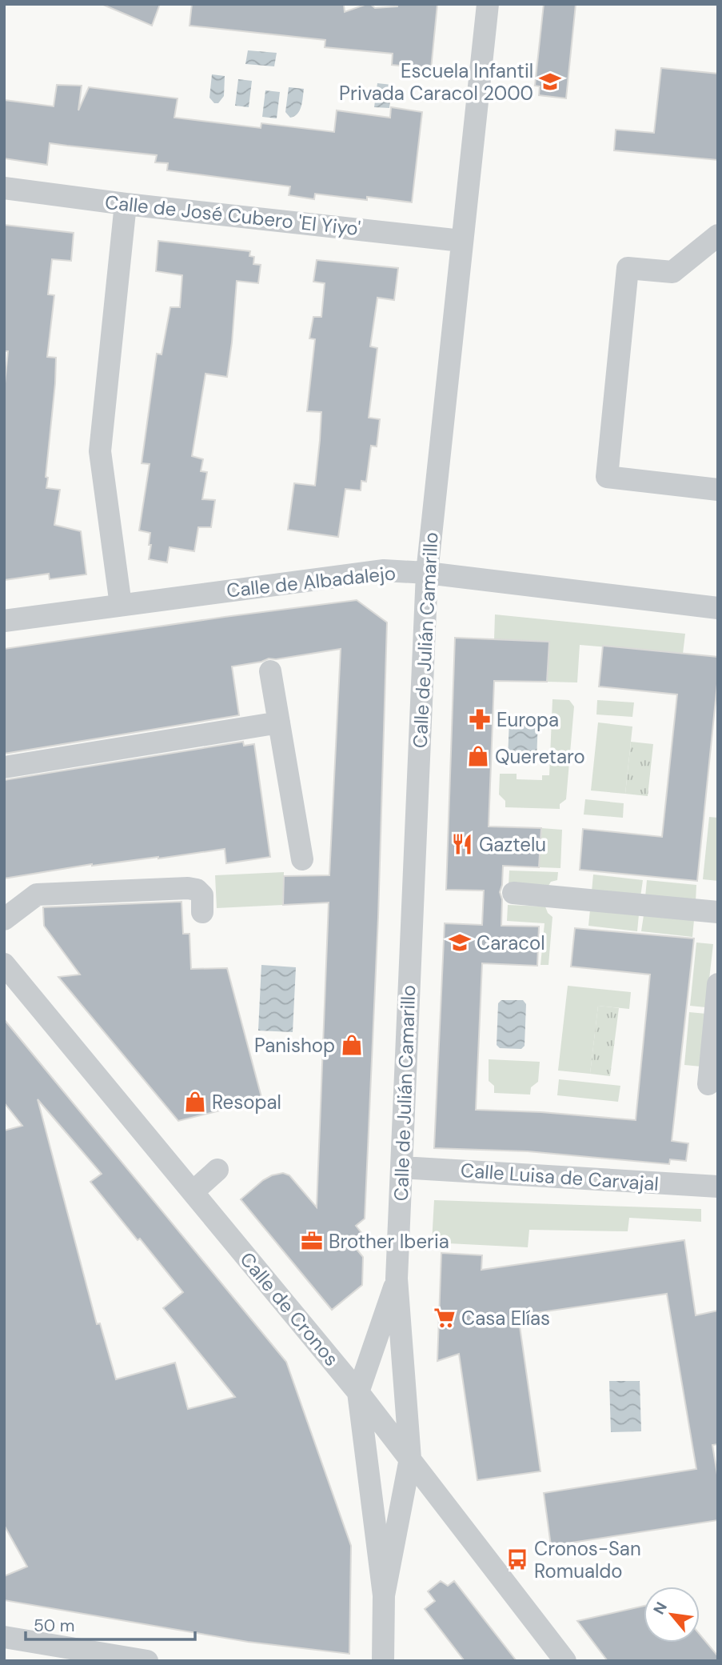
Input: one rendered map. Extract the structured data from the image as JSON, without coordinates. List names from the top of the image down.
{
  "streets": {
    "street": [
      "Calle de José Cubero 'El Yiyo'",
      "Calle de Albadalejo",
      "Calle de Julián Camarillo",
      "Calle Luisa de Carvajal",
      "Calle de Cronos"
    ]
  },
  "crossings": [
    ["Calle de José Cubero 'El Yiyo'", "Calle de Julián Camarillo"],
    ["Calle de Albadalejo", "Calle de Julián Camarillo"],
    ["Calle de Julián Camarillo", "Calle Luisa de Carvajal"],
    ["Calle de Julián Camarillo", "Calle de Cronos"]
  ],
  "places": {
    "school or university": ["Escuela Infantil Privada Caracol 2000", "Caracol"],
    "pharmacy": ["Europa"],
    "shop": ["Queretaro", "Panishop", "Resopal"],
    "restaurant": ["Gaztelu"],
    "office": ["Brother Iberia"],
    "supermarket": ["Casa Elías"],
    "bus stop": ["Cronos-San Romualdo"]
  },
  "scale_bar": "50 m",
  "north": "top left"
}
